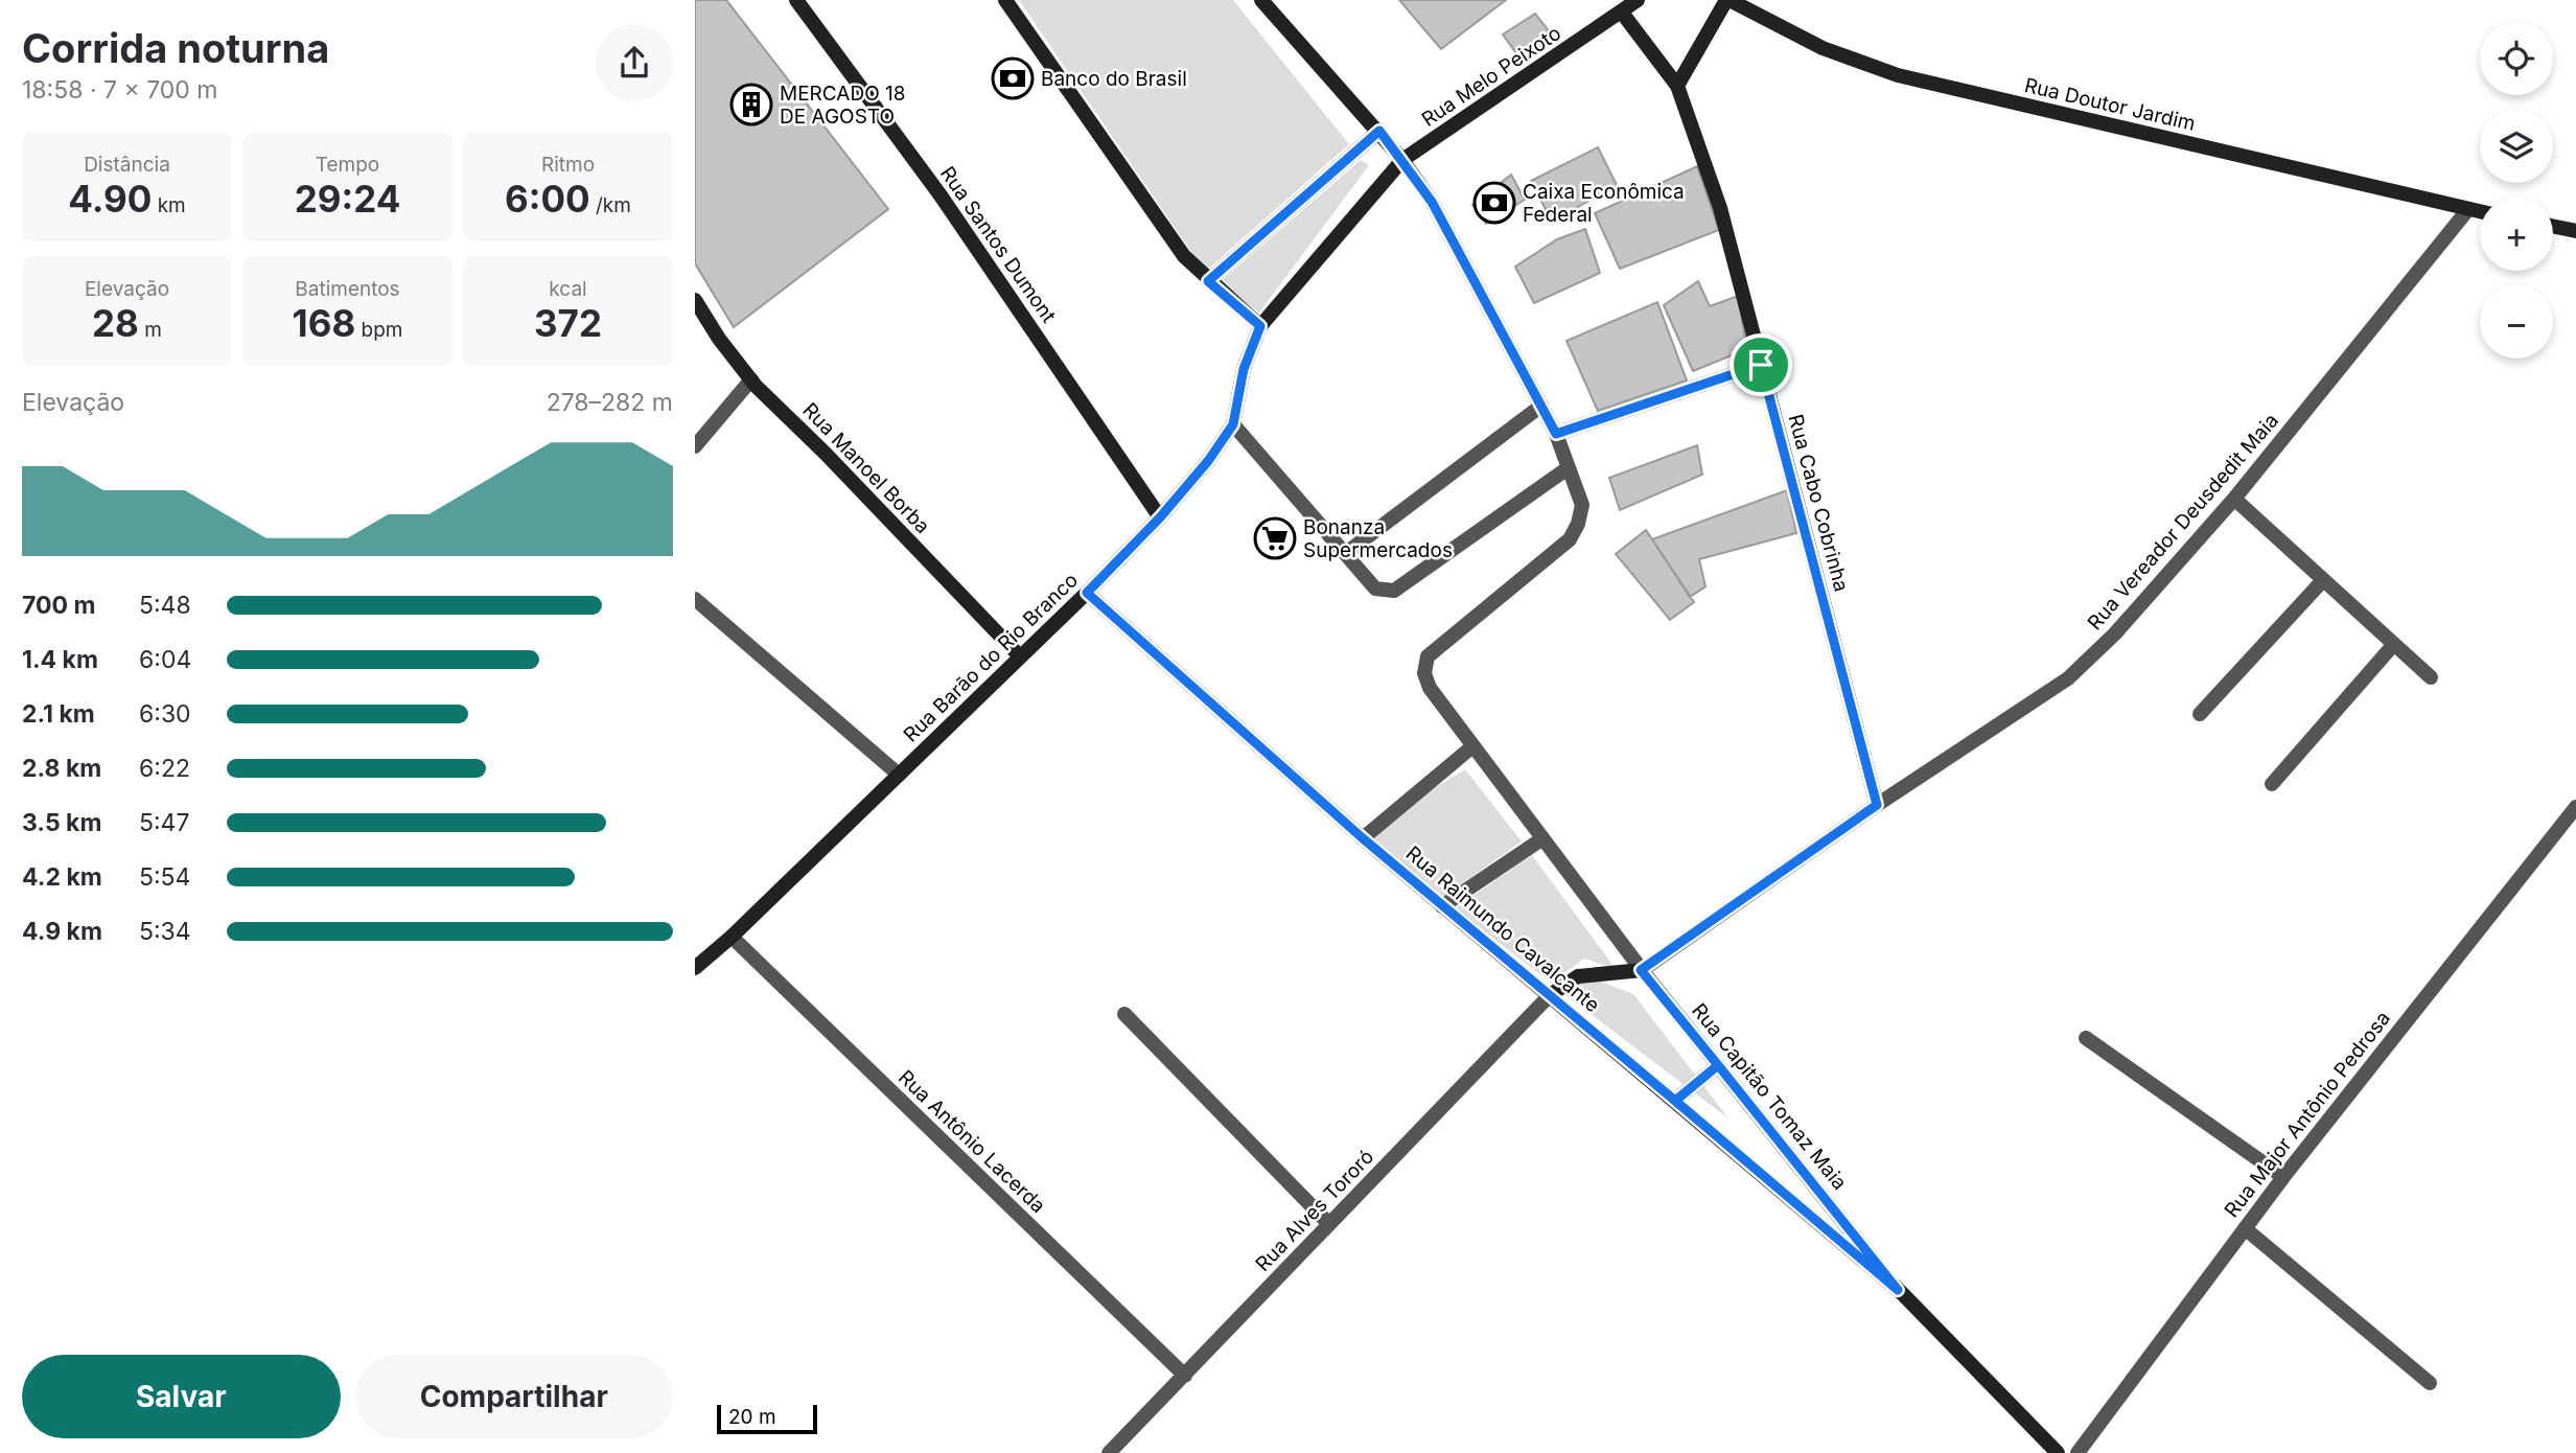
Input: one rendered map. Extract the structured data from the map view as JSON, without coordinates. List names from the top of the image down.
{
  "streets": {
    "street": [
      "Rua Melo Peixoto",
      "Rua Doutor Jardim",
      "Rua Santos Dumont",
      "Rua Manoel Borba",
      "Rua Cabo Cobrinha",
      "Rua Vereador Deusdedit Maia",
      "Rua Barão do Rio Branco",
      "Rua Raimundo Cavalcante",
      "Rua Capitão Tomaz Maia",
      "Rua Major Antônio Pedrosa",
      "Rua Antônio Lacerda",
      "Rua Alves Tororó"
    ]
  },
  "crossings": [
    ["Rua Melo Peixoto", "Rua Cabo Cobrinha"],
    ["Rua Melo Peixoto", "Rua Barão do Rio Branco"],
    ["Rua Doutor Jardim", "Rua Vereador Deusdedit Maia"],
    ["Rua Santos Dumont", "Rua Barão do Rio Branco"],
    ["Rua Manoel Borba", "Rua Barão do Rio Branco"],
    ["Rua Cabo Cobrinha", "Rua Vereador Deusdedit Maia"],
    ["Rua Barão do Rio Branco", "Rua Raimundo Cavalcante"],
    ["Rua Barão do Rio Branco", "Rua Antônio Lacerda"],
    ["Rua Raimundo Cavalcante", "Rua Capitão Tomaz Maia"],
    ["Rua Raimundo Cavalcante", "Rua Alves Tororó"],
    ["Rua Antônio Lacerda", "Rua Alves Tororó"]
  ],
  "places": {
    "bank": ["Banco do Brasil", "Caixa Econômica Federal"],
    "building": ["MERCADO 18 DE AGOSTO"],
    "supermarket": ["Bonanza Supermercados"]
  },
  "scale_bar": "20 m",
  "page": {
    "heading": ["Corrida noturna", "18:58 · 7 × 700 m"],
    "map_buttons": ["+", "−"],
    "stats": [
      ["Distância", "4.90 km"],
      ["Tempo", "29:24"],
      ["Ritmo", "6:00 /km"],
      ["Elevação", "28 m"],
      ["Batimentos", "168 bpm"],
      ["kcal", "372"]
    ],
    "chart": ["Elevação", "278–282 m"],
    "list": [
      {
        "name": "700 m",
        "note": "5:48"
      },
      {
        "name": "1.4 km",
        "note": "6:04"
      },
      {
        "name": "2.1 km",
        "note": "6:30"
      },
      {
        "name": "2.8 km",
        "note": "6:22"
      },
      {
        "name": "3.5 km",
        "note": "5:47"
      },
      {
        "name": "4.2 km",
        "note": "5:54"
      },
      {
        "name": "4.9 km",
        "note": "5:34"
      }
    ],
    "buttons": ["Salvar", "Compartilhar"],
    "scale": "20 m"
  }
}
